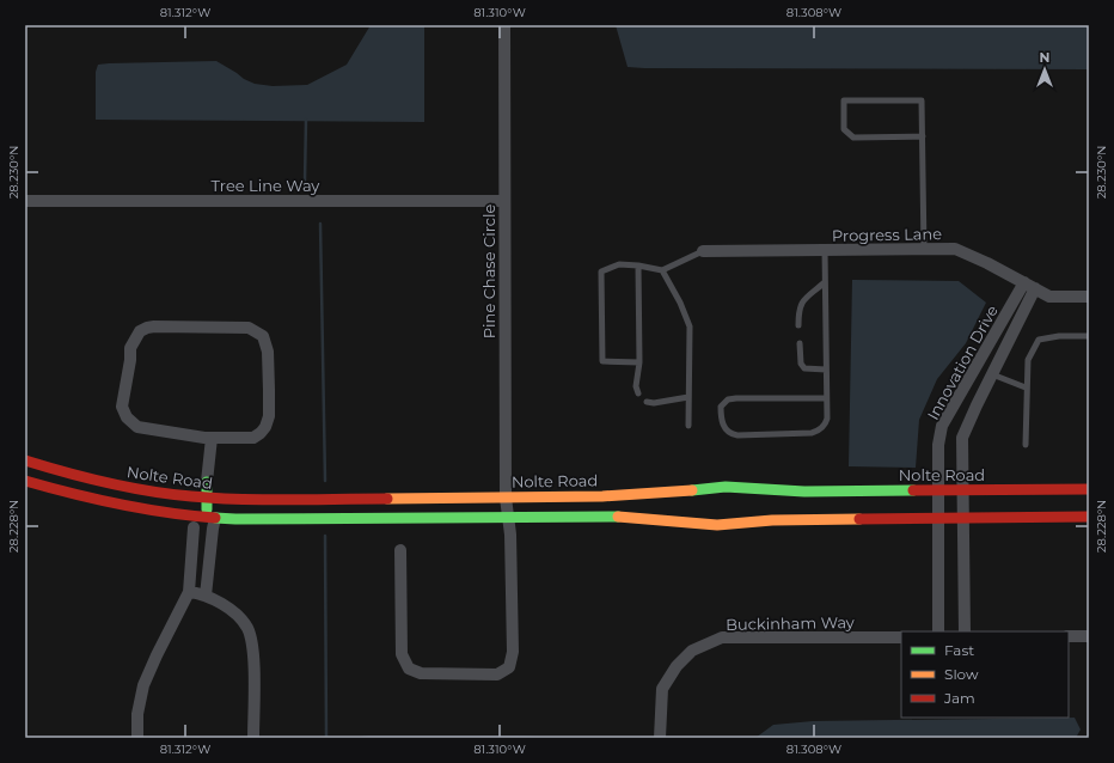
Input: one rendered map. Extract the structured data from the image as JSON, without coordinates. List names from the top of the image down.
{
  "streets": {
    "street": [
      "Tree Line Way",
      "Progress Lane",
      "Pine Chase Circle",
      "Innovation Drive",
      "Nolte Road",
      "Buckinham Way"
    ]
  },
  "crossings": [
    ["Tree Line Way", "Pine Chase Circle"],
    ["Progress Lane", "Innovation Drive"],
    ["Pine Chase Circle", "Nolte Road"],
    ["Innovation Drive", "Nolte Road"]
  ],
  "legend": ["Fast", "Slow", "Jam"],
  "north": "top",
  "coordinates": [
    "81.312°W",
    "81.310°W",
    "81.308°W",
    "28.230°N",
    "28.228°N"
  ]
}
